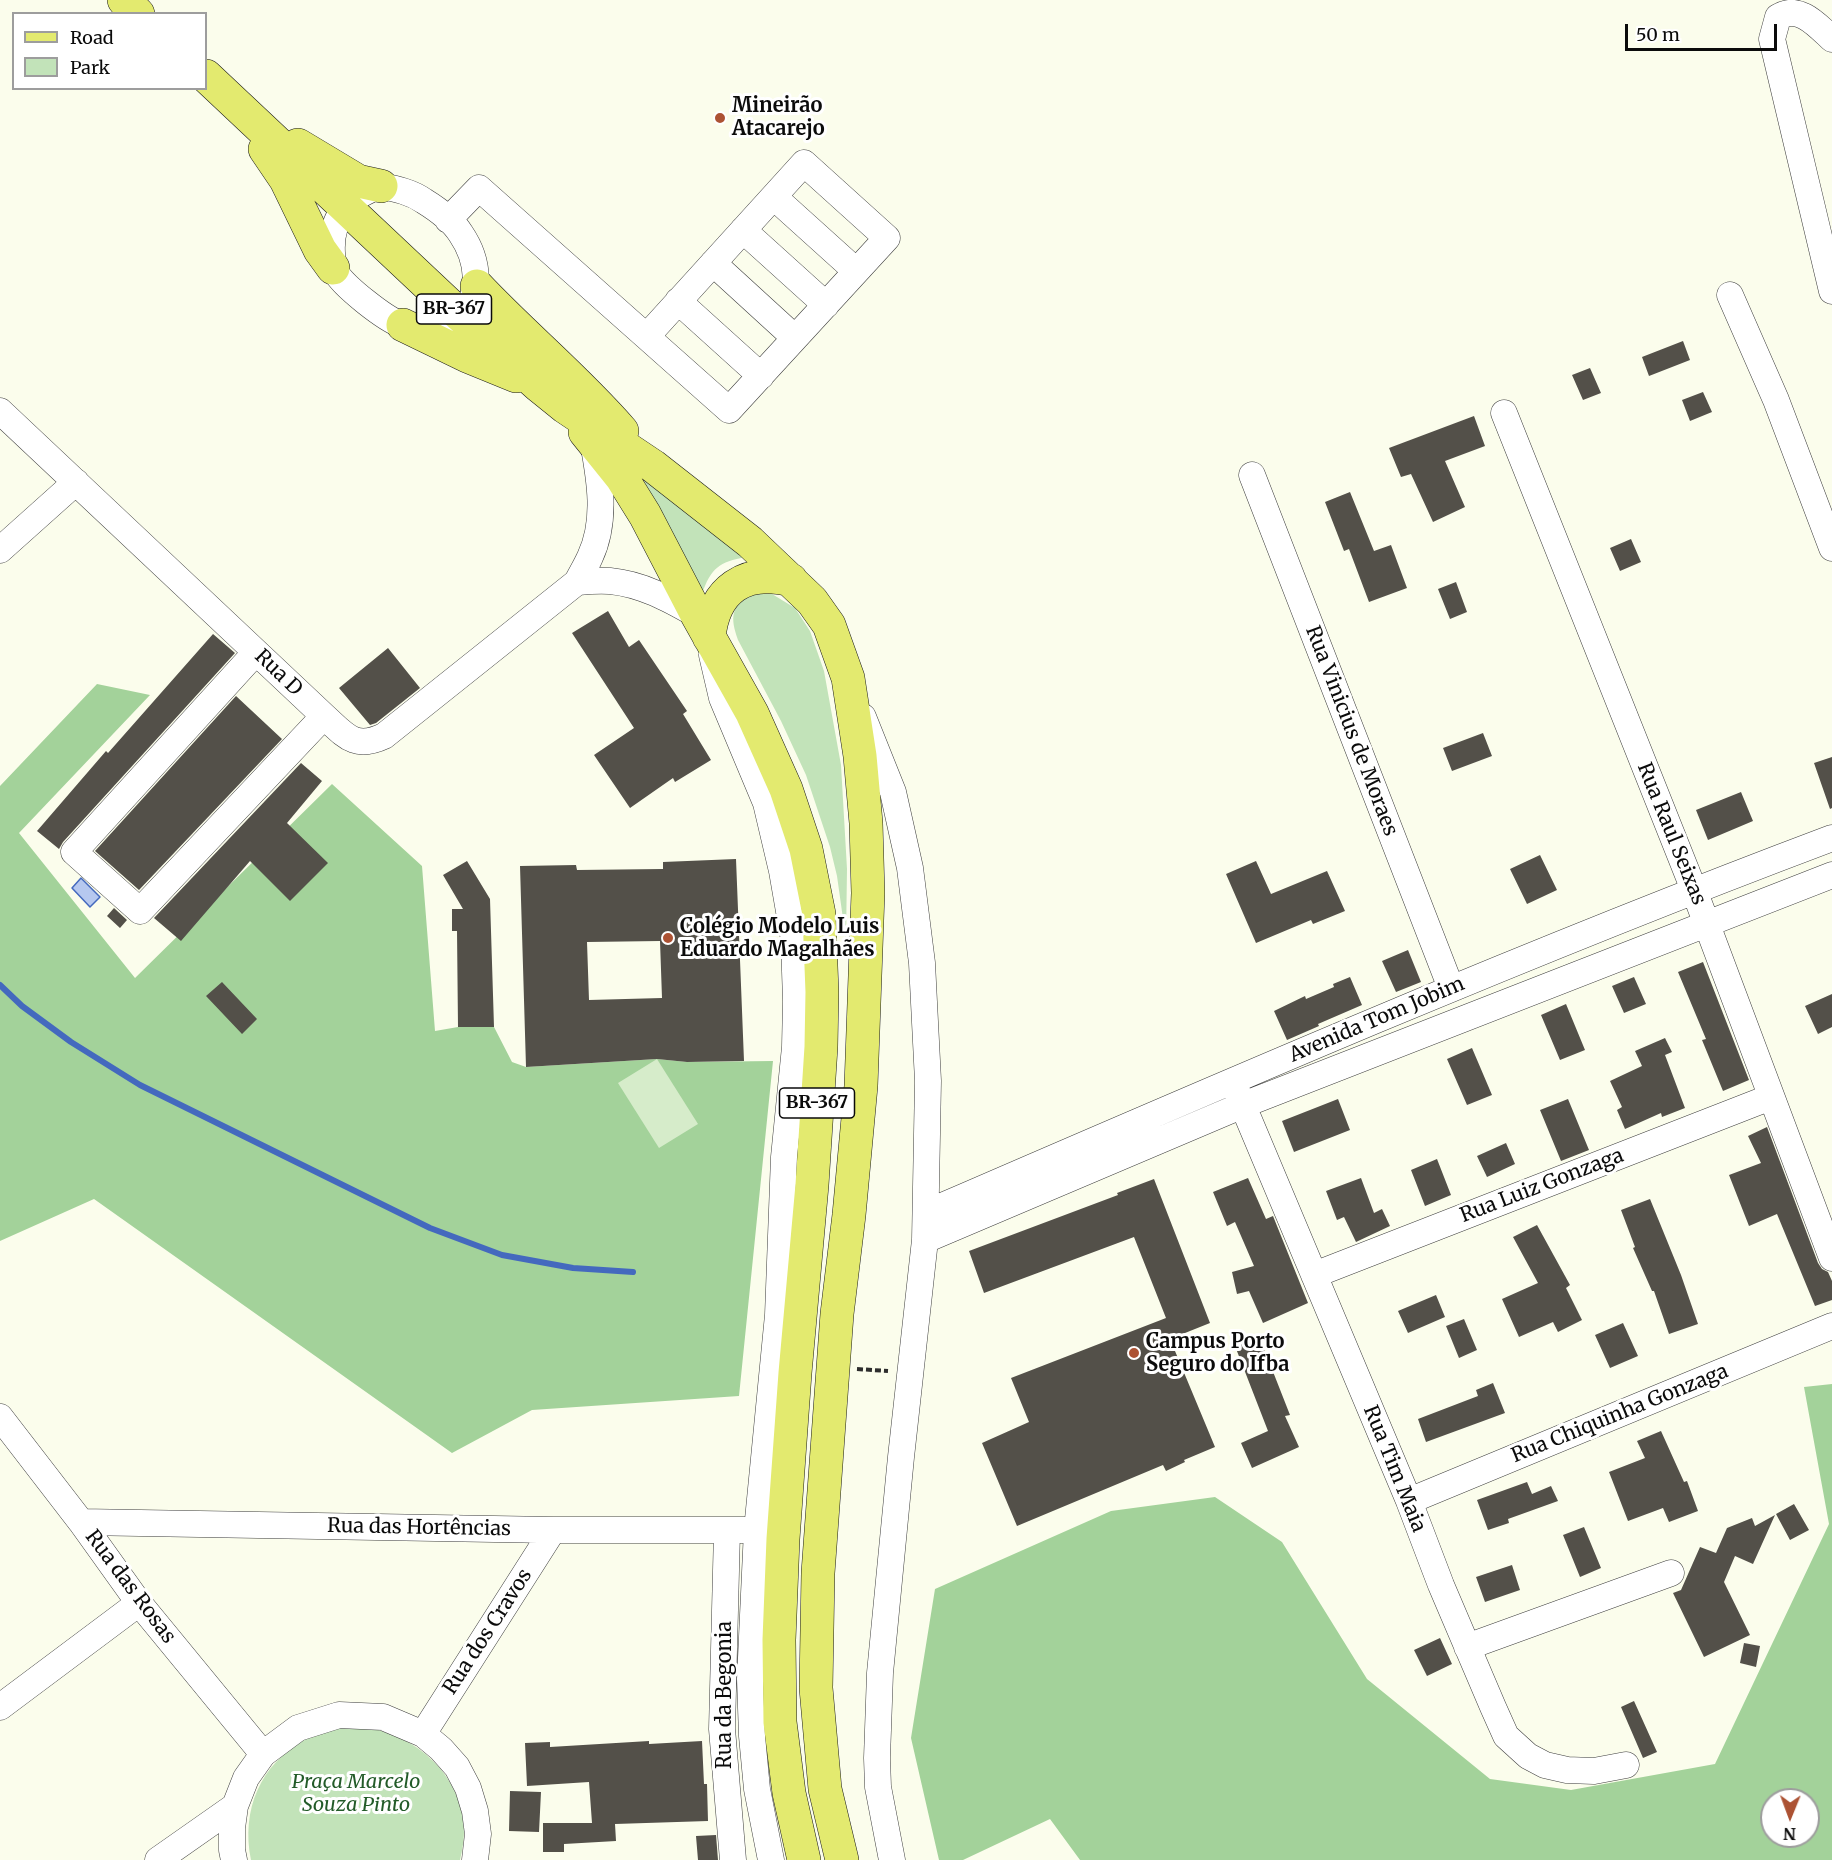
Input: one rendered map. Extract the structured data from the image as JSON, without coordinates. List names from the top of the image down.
{
  "streets": {
    "main road": ["BR-367"],
    "street": [
      "Rua D",
      "Rua Vinicius de Moraes",
      "Rua Raul Seixas",
      "Avenida Tom Jobim",
      "Rua Luiz Gonzaga",
      "Rua Chiquinha Gonzaga",
      "Rua Tim Maia",
      "Rua das Hortências",
      "Rua das Rosas",
      "Rua dos Cravos",
      "Rua da Begonia"
    ]
  },
  "crossings": [
    ["BR-367", "Rua D"],
    ["Rua Vinicius de Moraes", "Avenida Tom Jobim"],
    ["Rua Raul Seixas", "Avenida Tom Jobim"],
    ["Rua Raul Seixas", "Rua Luiz Gonzaga"],
    ["Avenida Tom Jobim", "Rua Tim Maia"],
    ["Rua Luiz Gonzaga", "Rua Tim Maia"],
    ["Rua Chiquinha Gonzaga", "Rua Tim Maia"],
    ["Rua das Hortências", "Rua das Rosas"],
    ["Rua das Hortências", "Rua dos Cravos"],
    ["Rua das Hortências", "Rua da Begonia"]
  ],
  "parks": ["Praça Marcelo Souza Pinto"],
  "places": ["Mineirão Atacarejo", "Colégio Modelo Luis Eduardo Magalhães", "Campus Porto Seguro do Ifba"],
  "legend": ["Road", "Park"],
  "scale_bar": "50 m",
  "north": "bottom"
}
